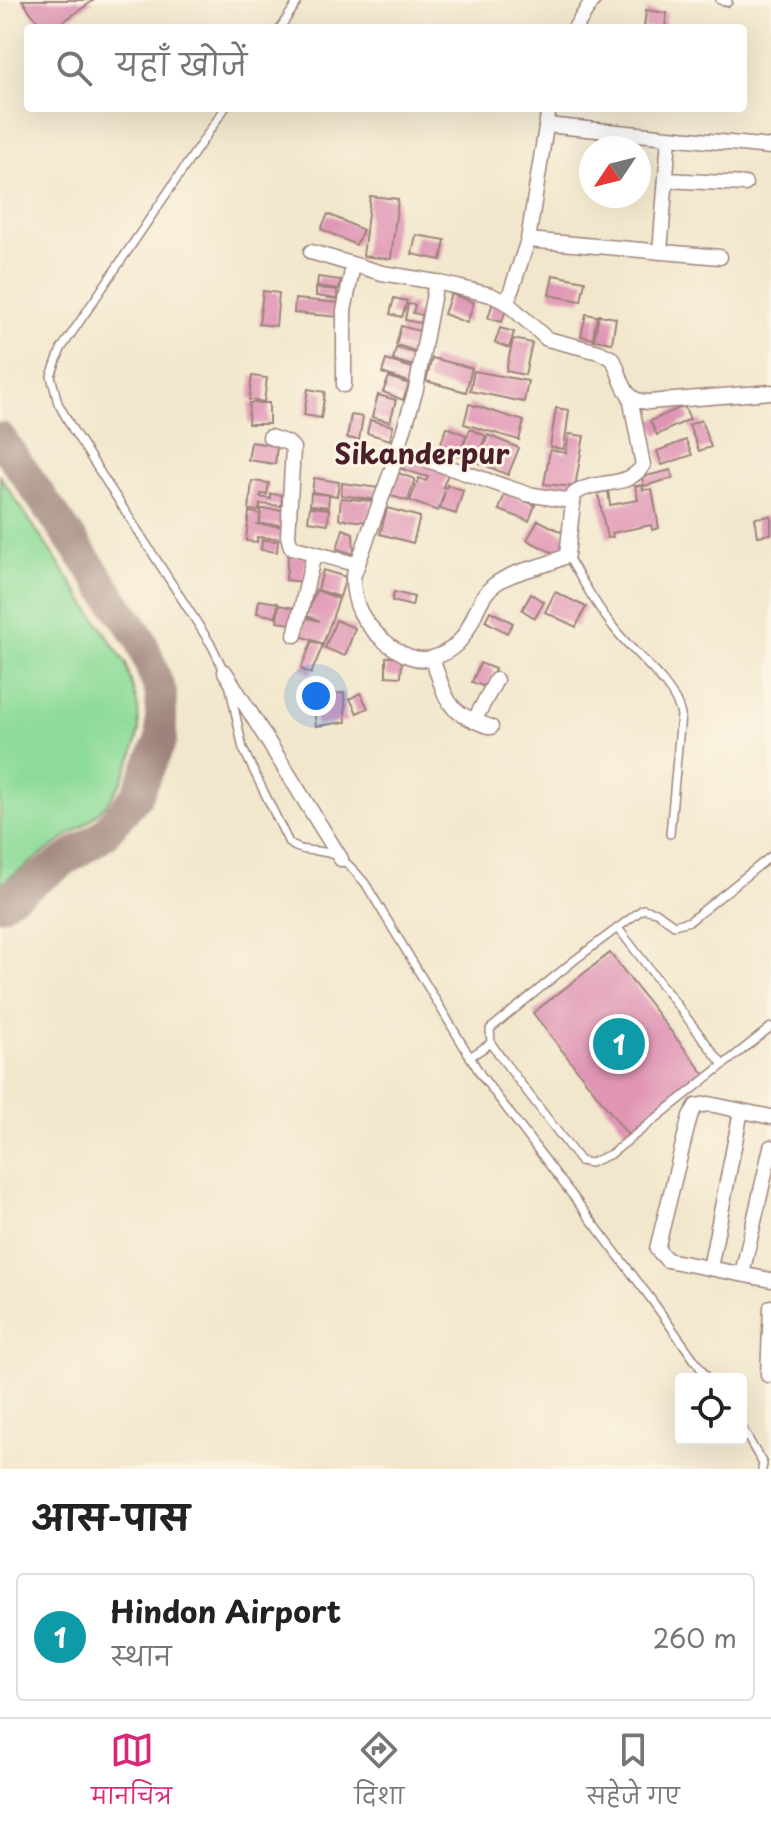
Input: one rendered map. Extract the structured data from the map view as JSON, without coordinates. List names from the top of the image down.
{
  "districts": ["Sikanderpur"],
  "north": "bottom left",
  "page": {
    "search": "यहाँ खोजें",
    "pins": "1",
    "heading": "आस-पास",
    "list": [
      {
        "mark": "1",
        "name": "Hindon Airport",
        "note": "स्थान",
        "value": "260 m"
      }
    ],
    "nav": ["मानचित्र", "दिशा", "सहेजे गए"]
  }
}
